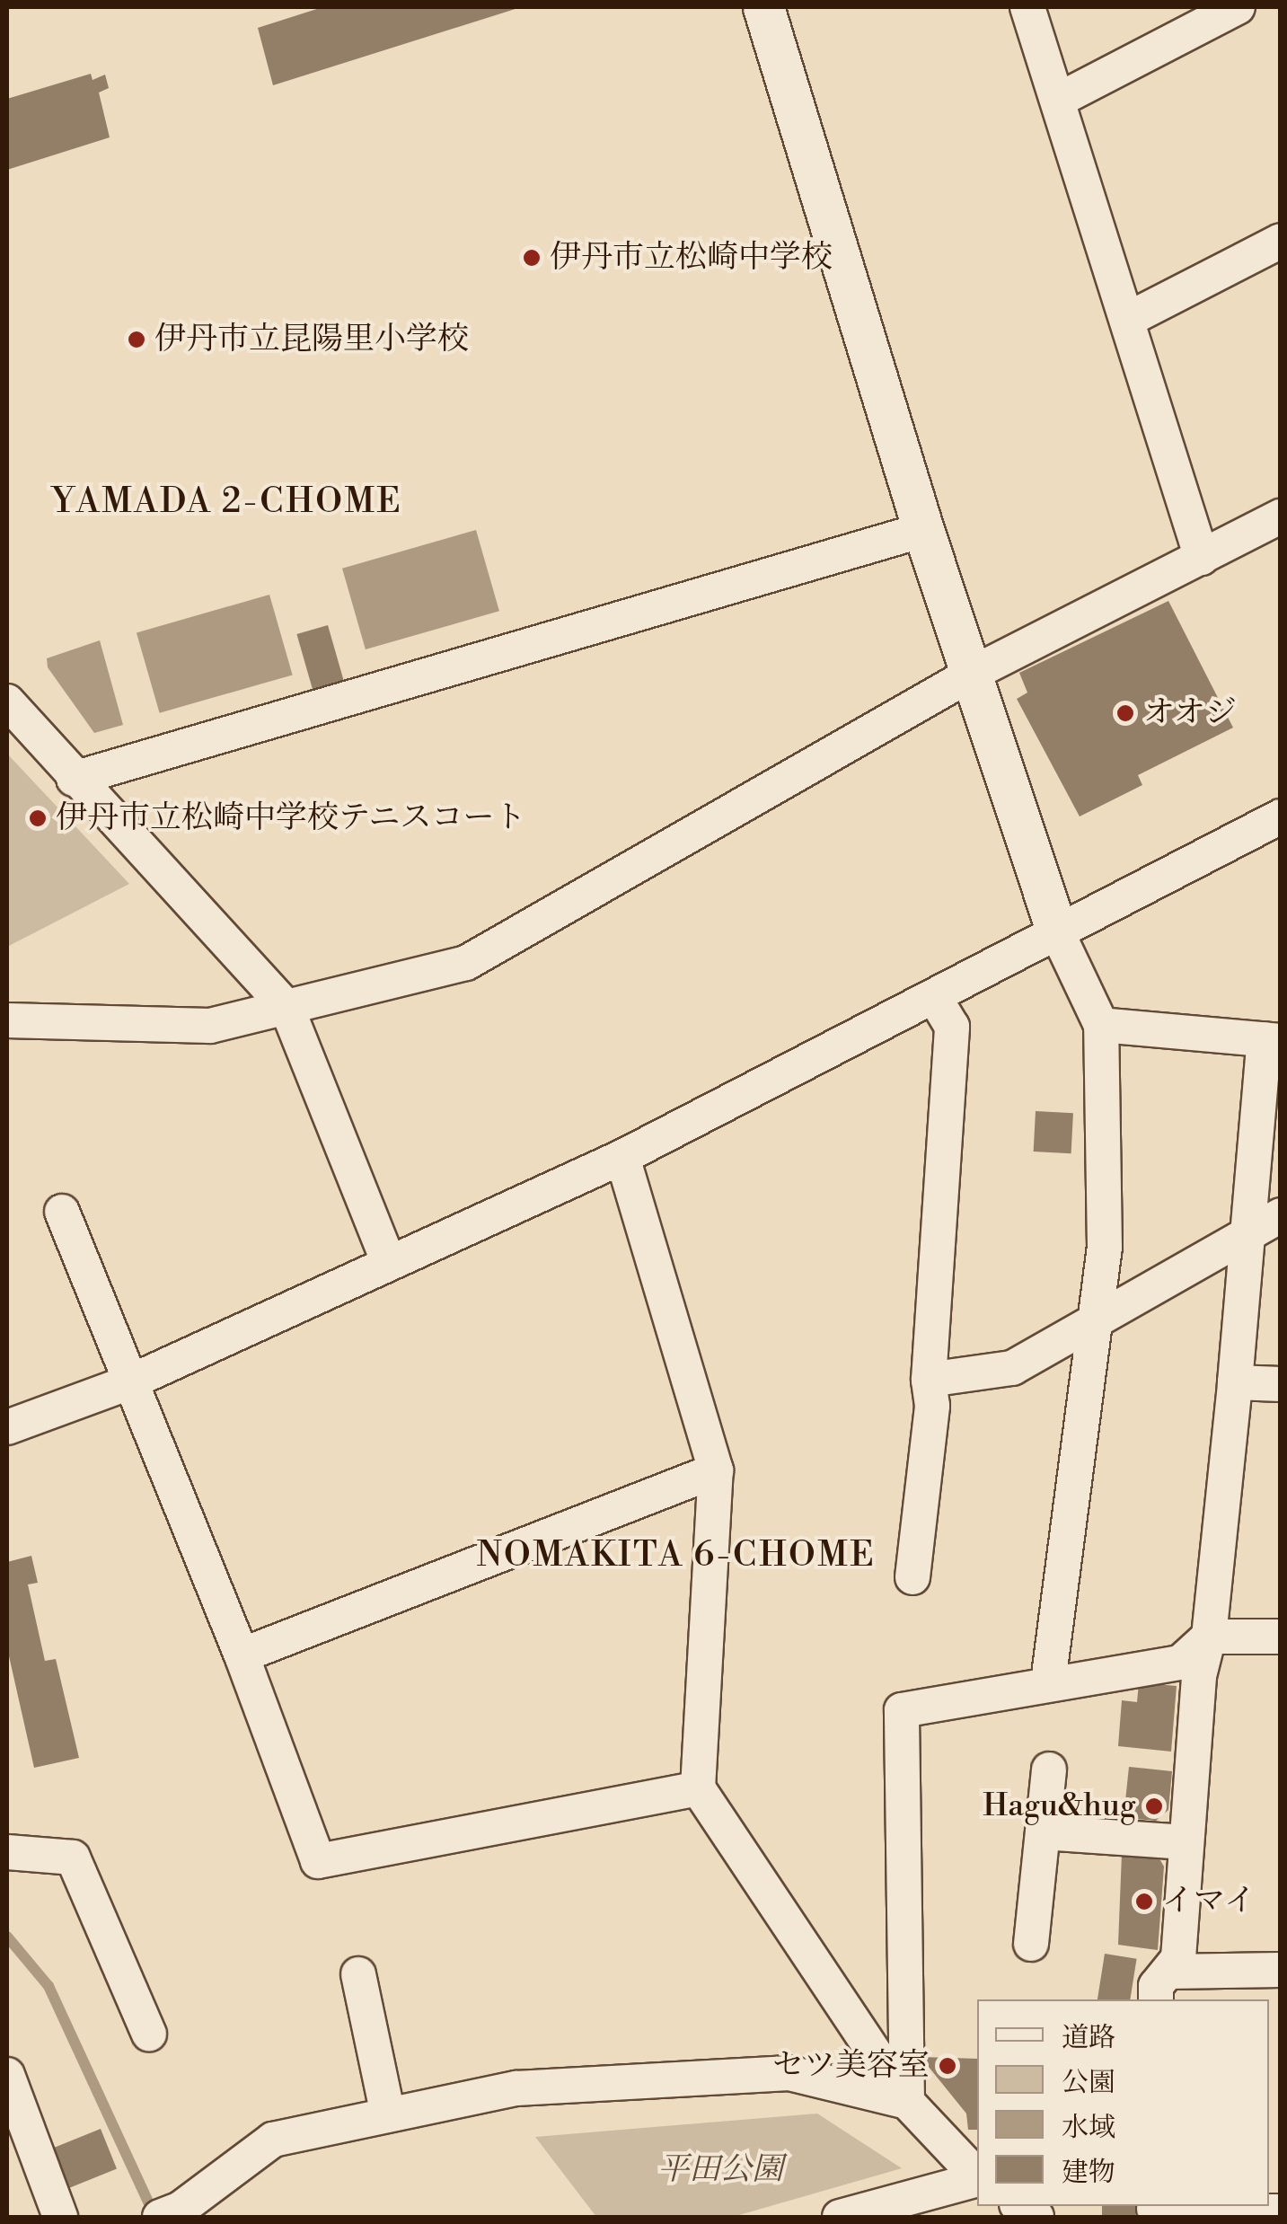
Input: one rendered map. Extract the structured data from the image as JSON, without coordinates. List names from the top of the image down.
{
  "districts": ["YAMADA 2-CHOME", "NOMAKITA 6-CHOME"],
  "parks": ["平田公園"],
  "places": [
    "伊丹市立松崎中学校",
    "伊丹市立昆陽里小学校",
    "オオジ",
    "伊丹市立松崎中学校テニスコート",
    "Hagu&hug",
    "イマイ",
    "セツ美容室"
  ],
  "legend": [
    "道路",
    "公園",
    "水域",
    "建物"
  ]
}
